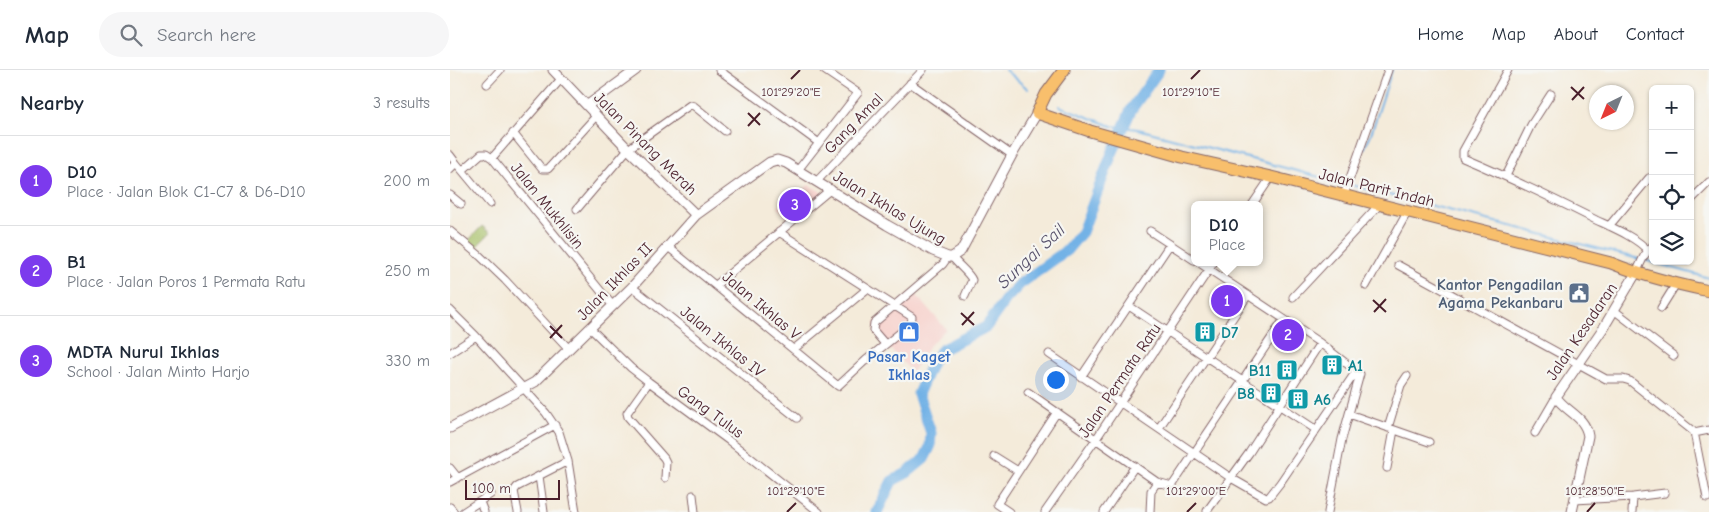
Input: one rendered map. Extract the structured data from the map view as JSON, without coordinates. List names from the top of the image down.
{
  "streets": {
    "main road": ["Jalan Parit Indah"],
    "street": [
      "Gang Amal",
      "Jalan Pinang Merah",
      "Jalan Mukhlisin",
      "Jalan Ikhlas Ujung",
      "Jalan Ikhlas II",
      "Jalan Ikhlas V",
      "Jalan Kesadaran",
      "Jalan Ikhlas IV",
      "Jalan Permata Ratu",
      "Gang Tulus"
    ]
  },
  "crossings": [
    ["Gang Amal", "Jalan Ikhlas Ujung"],
    ["Jalan Pinang Merah", "Jalan Ikhlas Ujung"],
    ["Jalan Pinang Merah", "Jalan Ikhlas II"],
    ["Jalan Parit Indah", "Jalan Ikhlas Ujung"],
    ["Jalan Parit Indah", "Jalan Kesadaran"],
    ["Jalan Mukhlisin", "Jalan Ikhlas II"],
    ["Jalan Ikhlas Ujung", "Jalan Ikhlas II"],
    ["Jalan Ikhlas II", "Jalan Ikhlas V"],
    ["Jalan Ikhlas II", "Jalan Ikhlas IV"],
    ["Jalan Ikhlas II", "Gang Tulus"]
  ],
  "water": ["Sungai Sail"],
  "places": {
    "public building": ["Kantor Pengadilan Agama Pekanbaru"],
    "shop": ["Pasar Kaget Ikhlas"],
    "building": [
      "D7",
      "A1",
      "B11",
      "B8",
      "A6"
    ]
  },
  "scale_bar": "100 m",
  "north": "bottom left",
  "page": {
    "header": "Map",
    "search": "Search here",
    "nav": [
      "Home",
      "Map",
      "About",
      "Contact"
    ],
    "heading": ["Nearby", "3 results"],
    "map_buttons": ["+", "−"],
    "list": [
      {
        "mark": "1",
        "name": "D10",
        "note": "Place · Jalan Blok C1-C7 & D6-D10",
        "value": "200 m"
      },
      {
        "mark": "2",
        "name": "B1",
        "note": "Place · Jalan Poros 1 Permata Ratu",
        "value": "250 m"
      },
      {
        "mark": "3",
        "name": "MDTA Nurul Ikhlas",
        "note": "School · Jalan Minto Harjo",
        "value": "330 m"
      }
    ],
    "pins": ["3", "1", "2"],
    "popup": ["D10", "Place"],
    "scale": "100 m"
  },
  "coordinates": [
    "101°29'20\"E",
    "101°29'10\"E",
    "101°29'00\"E",
    "101°28'50\"E"
  ]
}
